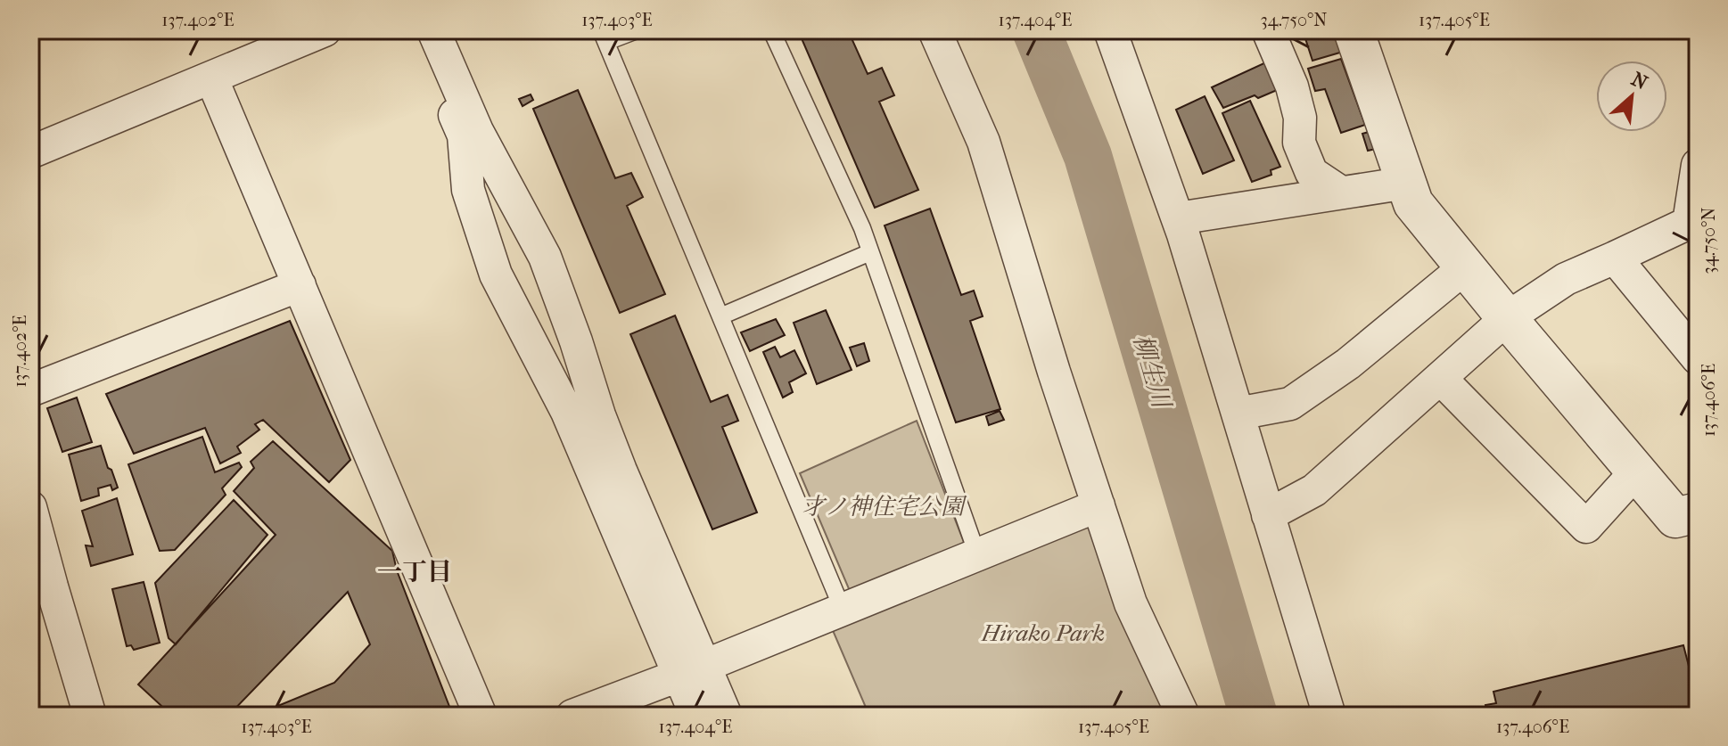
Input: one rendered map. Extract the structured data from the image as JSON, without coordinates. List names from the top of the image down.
{
  "districts": ["一丁目"],
  "water": ["柳生川"],
  "parks": ["才ノ神住宅公園", "Hirako Park"],
  "north": "top right",
  "coordinates": [
    "137.402°E",
    "137.403°E",
    "137.404°E",
    "34.750°N",
    "137.405°E",
    "137.406°E"
  ]
}
